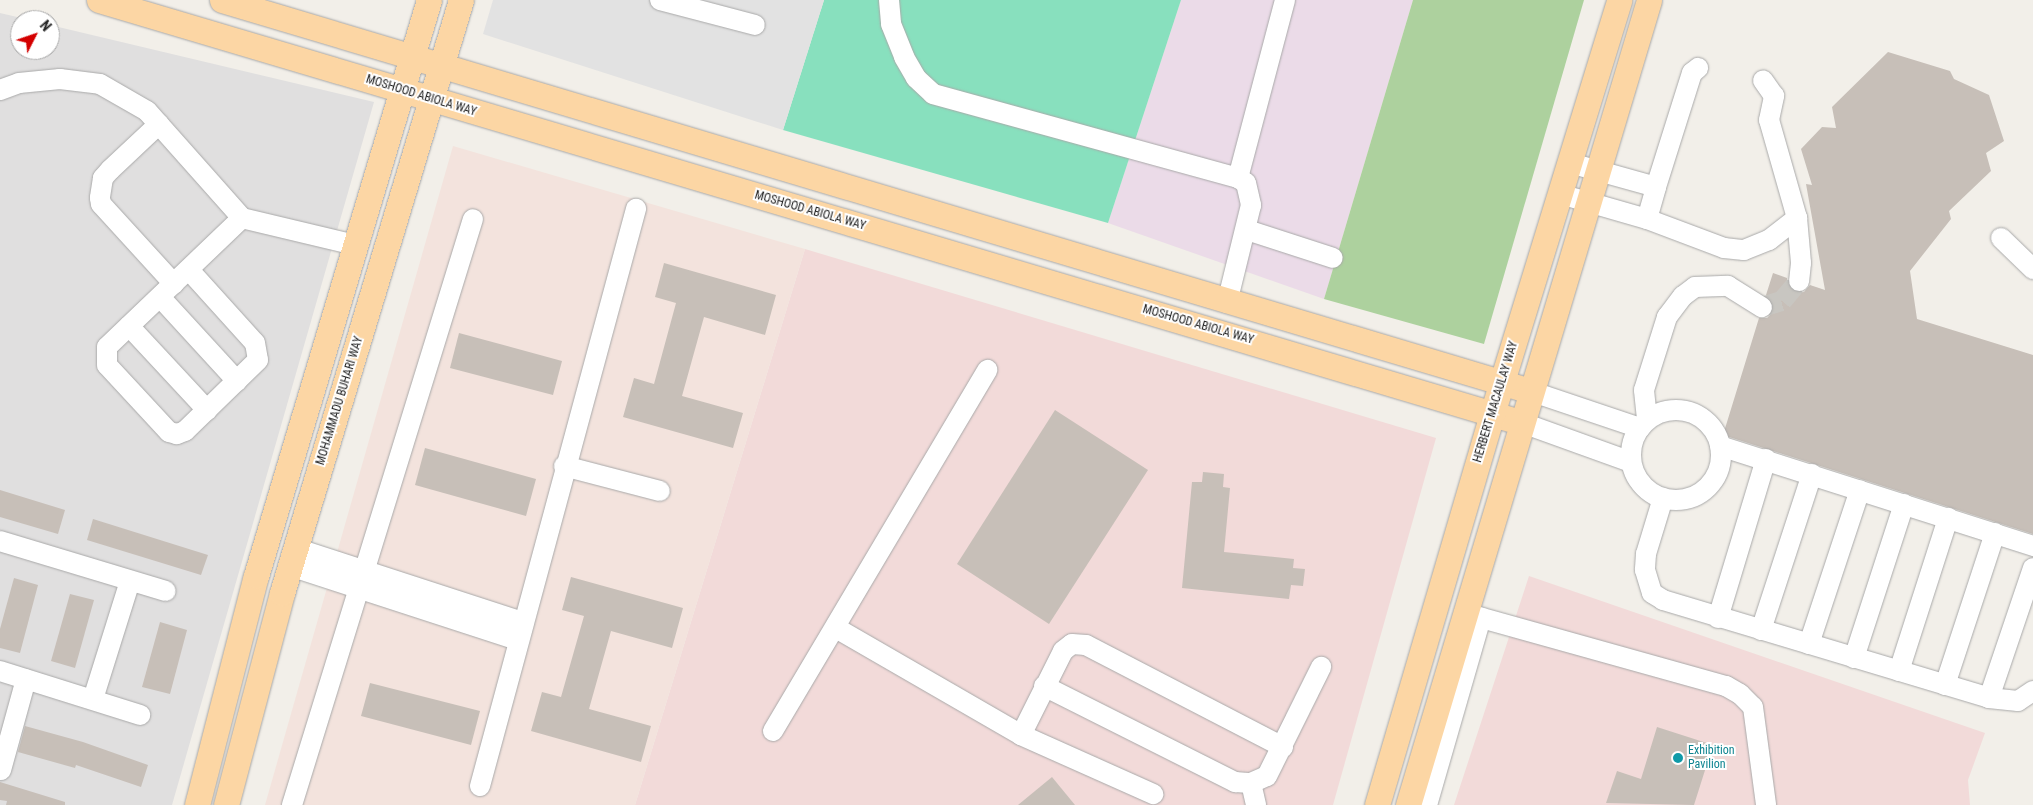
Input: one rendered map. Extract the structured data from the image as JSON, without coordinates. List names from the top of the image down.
{
  "streets": {
    "main road": ["MOSHOOD ABIOLA WAY", "MOHAMMADU BUHARI WAY", "HERBERT MACAULAY WAY"]
  },
  "crossings": [
    ["MOSHOOD ABIOLA WAY", "MOHAMMADU BUHARI WAY"],
    ["MOSHOOD ABIOLA WAY", "HERBERT MACAULAY WAY"]
  ],
  "places": ["Exhibition Pavilion"],
  "north": "top right"
}
